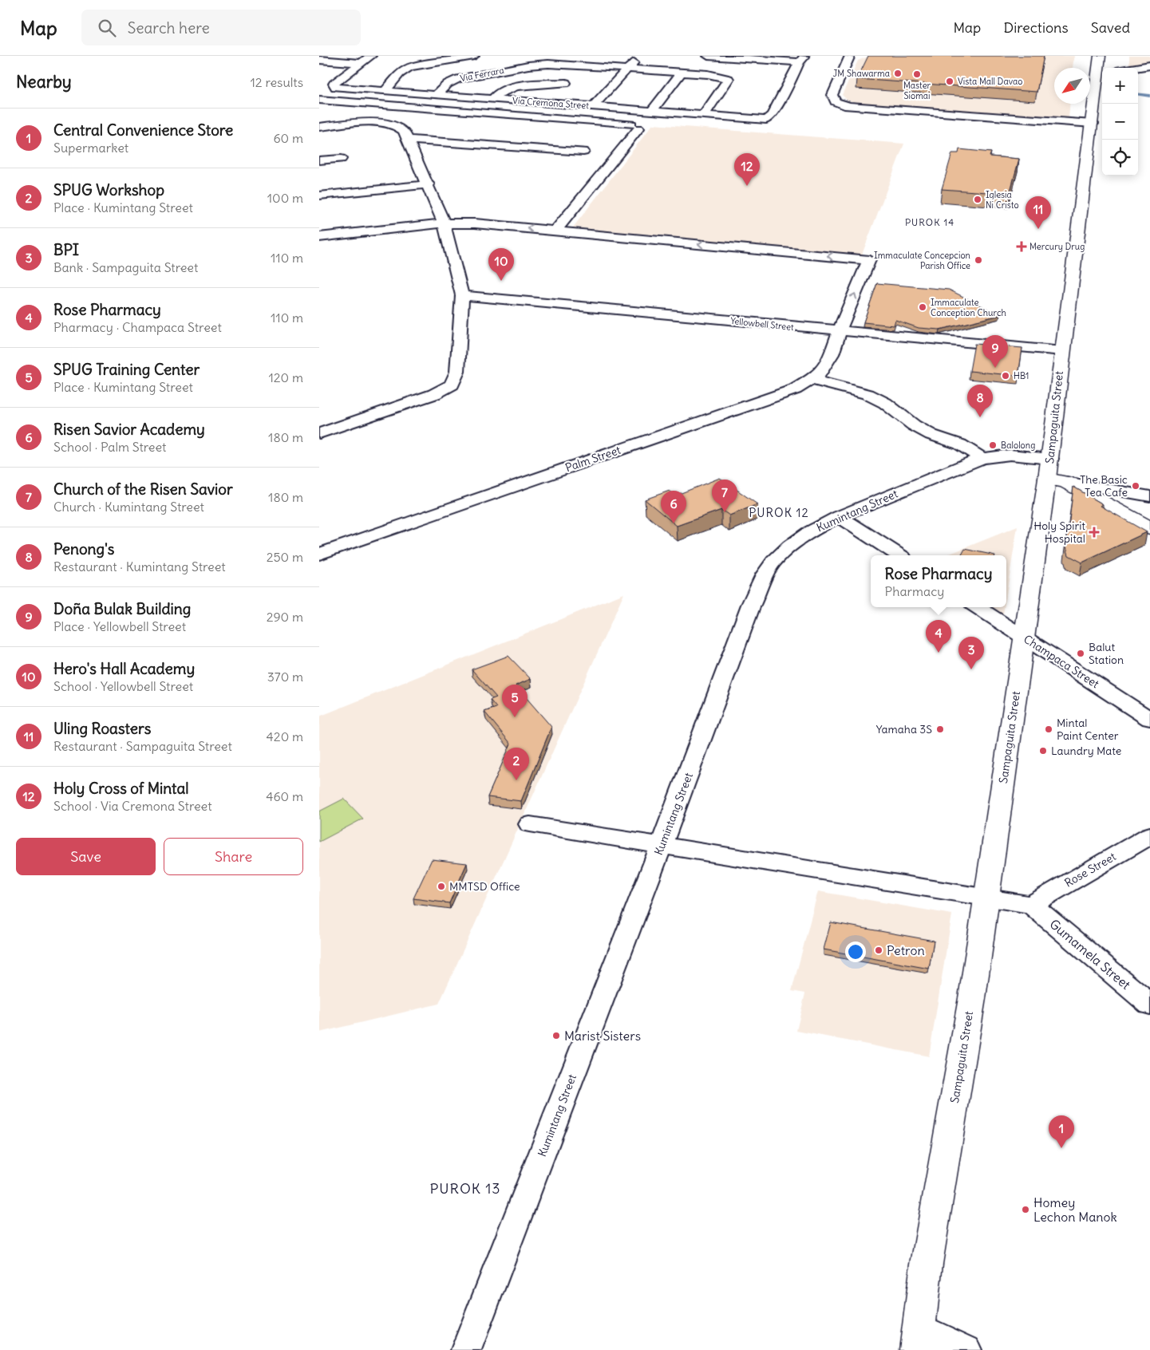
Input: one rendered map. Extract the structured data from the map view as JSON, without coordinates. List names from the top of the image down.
{
  "streets": {
    "main road": ["Sampaguita Street"],
    "street": [
      "Via Ferrara",
      "Via Cremona Street",
      "Yellowbell Street",
      "Palm Street",
      "Kumintang Street",
      "Champaca Street",
      "Rose Street",
      "Gumamela Street"
    ]
  },
  "crossings": [
    ["Via Ferrara", "Via Cremona Street"],
    ["Yellowbell Street", "Sampaguita Street"],
    ["Yellowbell Street", "Palm Street"],
    ["Sampaguita Street", "Kumintang Street"],
    ["Sampaguita Street", "Champaca Street"],
    ["Rose Street", "Gumamela Street"]
  ],
  "districts": ["PUROK 14", "PUROK 12", "PUROK 13"],
  "places": {
    "other": [
      "JM Shawarma",
      "Master Siomai",
      "Vista Mall Davao",
      "Iglesia Ni Cristo",
      "Immaculate Concepcion Parish Office",
      "Immaculate Conception Church",
      "HB1",
      "Balolong",
      "The Basic Tea Cafe",
      "Balut Station",
      "Yamaha 3S",
      "Mintal Paint Center",
      "Laundry Mate",
      "MMTSD Office",
      "Petron",
      "Marist Sisters",
      "Homey Lechon Manok"
    ],
    "health": ["Mercury Drug", "Holy Spirit Hospital"]
  },
  "north": "bottom left",
  "page": {
    "header": "Map",
    "search": "Search here",
    "nav": ["Map", "Directions", "Saved"],
    "heading": ["Nearby", "12 results"],
    "map_buttons": ["+", "−"],
    "list": [
      {
        "mark": "1",
        "name": "Central Convenience Store",
        "note": "Supermarket",
        "value": "60 m"
      },
      {
        "mark": "2",
        "name": "SPUG Workshop",
        "note": "Place · Kumintang Street",
        "value": "100 m"
      },
      {
        "mark": "3",
        "name": "BPI",
        "note": "Bank · Sampaguita Street",
        "value": "110 m"
      },
      {
        "mark": "4",
        "name": "Rose Pharmacy",
        "note": "Pharmacy · Champaca Street",
        "value": "110 m"
      },
      {
        "mark": "5",
        "name": "SPUG Training Center",
        "note": "Place · Kumintang Street",
        "value": "120 m"
      },
      {
        "mark": "6",
        "name": "Risen Savior Academy",
        "note": "School · Palm Street",
        "value": "180 m"
      },
      {
        "mark": "7",
        "name": "Church of the Risen Savior",
        "note": "Church · Kumintang Street",
        "value": "180 m"
      },
      {
        "mark": "8",
        "name": "Penong's",
        "note": "Restaurant · Kumintang Street",
        "value": "250 m"
      },
      {
        "mark": "9",
        "name": "Doña Bulak Building",
        "note": "Place · Yellowbell Street",
        "value": "290 m"
      },
      {
        "mark": "10",
        "name": "Hero's Hall Academy",
        "note": "School · Yellowbell Street",
        "value": "370 m"
      },
      {
        "mark": "11",
        "name": "Uling Roasters",
        "note": "Restaurant · Sampaguita Street",
        "value": "420 m"
      },
      {
        "mark": "12",
        "name": "Holy Cross of Mintal",
        "note": "School · Via Cremona Street",
        "value": "460 m"
      }
    ],
    "pins": [
      "12",
      "11",
      "10",
      "9",
      "8",
      "7",
      "6",
      "4",
      "3",
      "5",
      "2",
      "1"
    ],
    "popup": ["Rose Pharmacy", "Pharmacy"],
    "buttons": ["Save", "Share"]
  }
}
